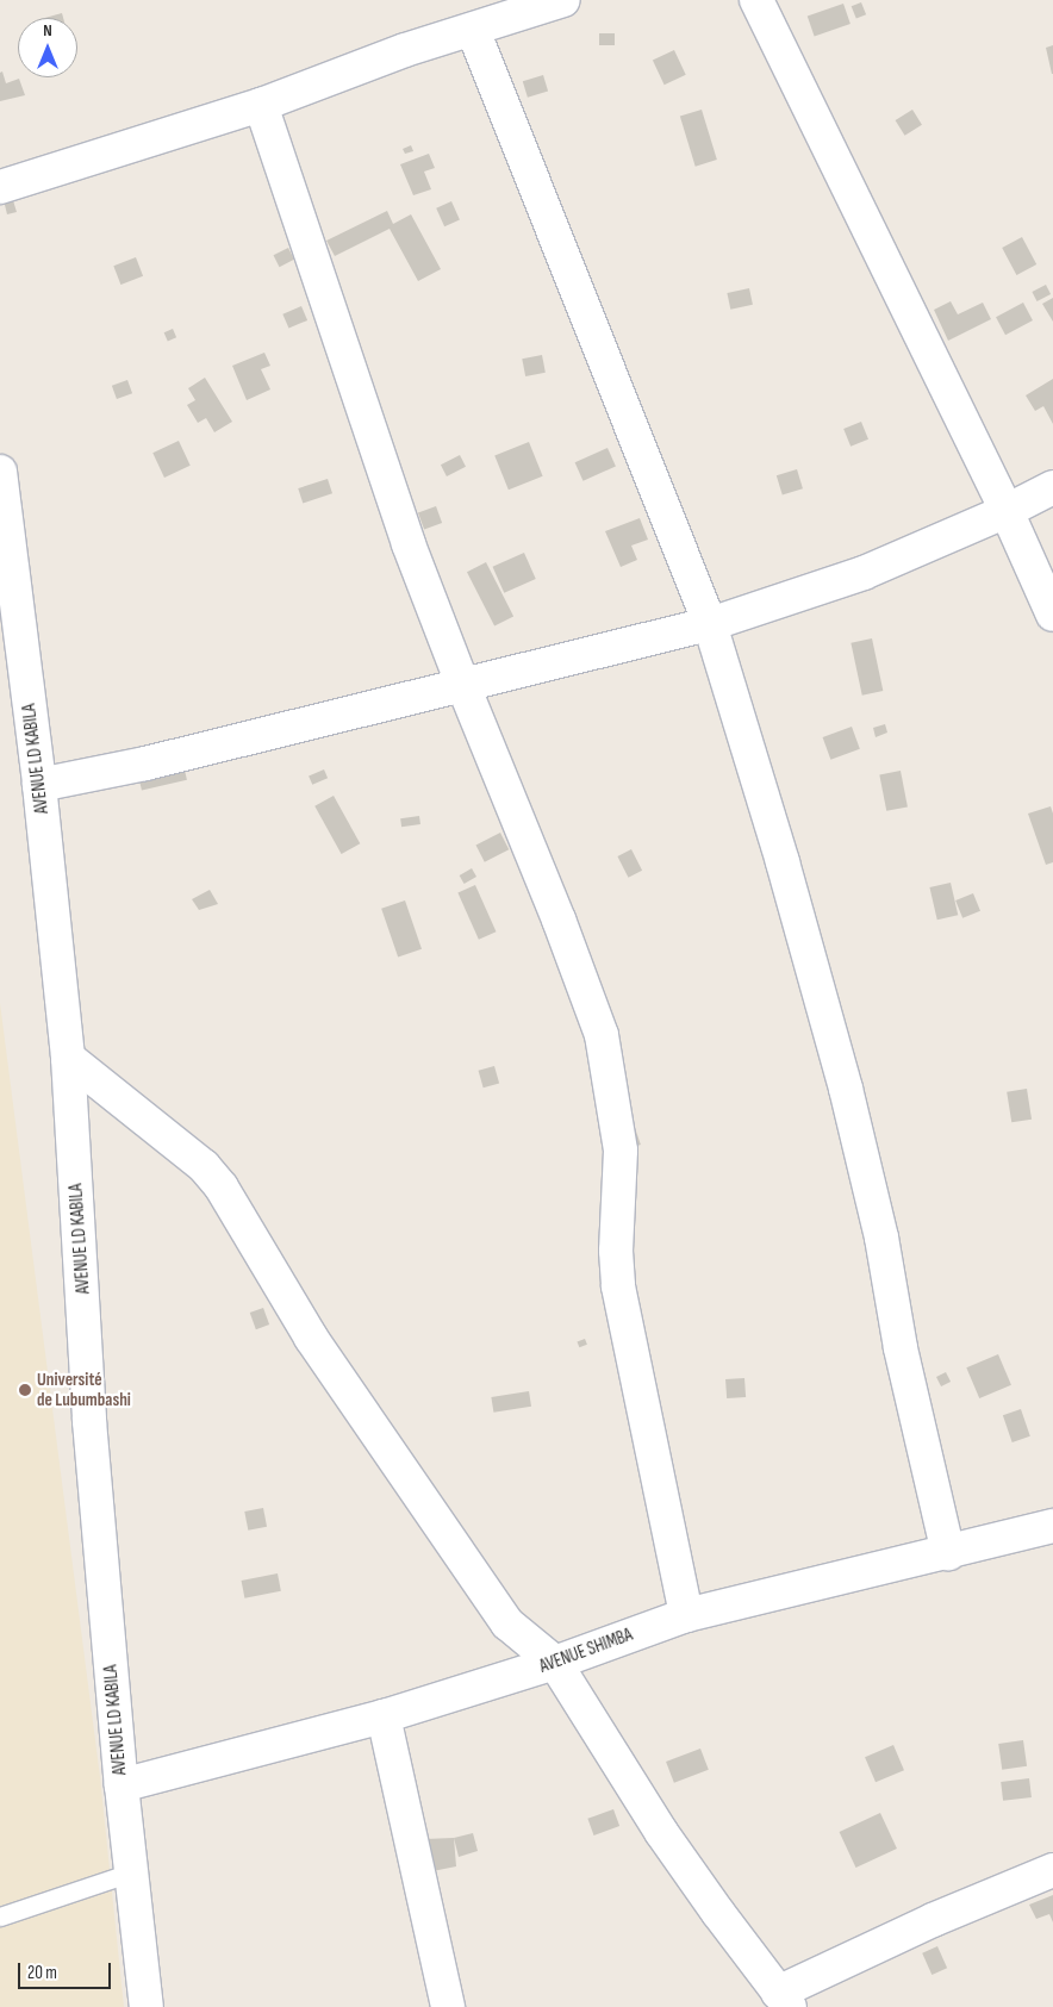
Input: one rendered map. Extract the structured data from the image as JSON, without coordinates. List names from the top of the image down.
{
  "streets": {
    "street": ["AVENUE LD KABILA", "AVENUE SHIMBA"]
  },
  "crossings": [
    ["AVENUE LD KABILA", "AVENUE SHIMBA"]
  ],
  "places": ["Université de Lubumbashi"],
  "scale_bar": "20 m",
  "north": "top"
}
